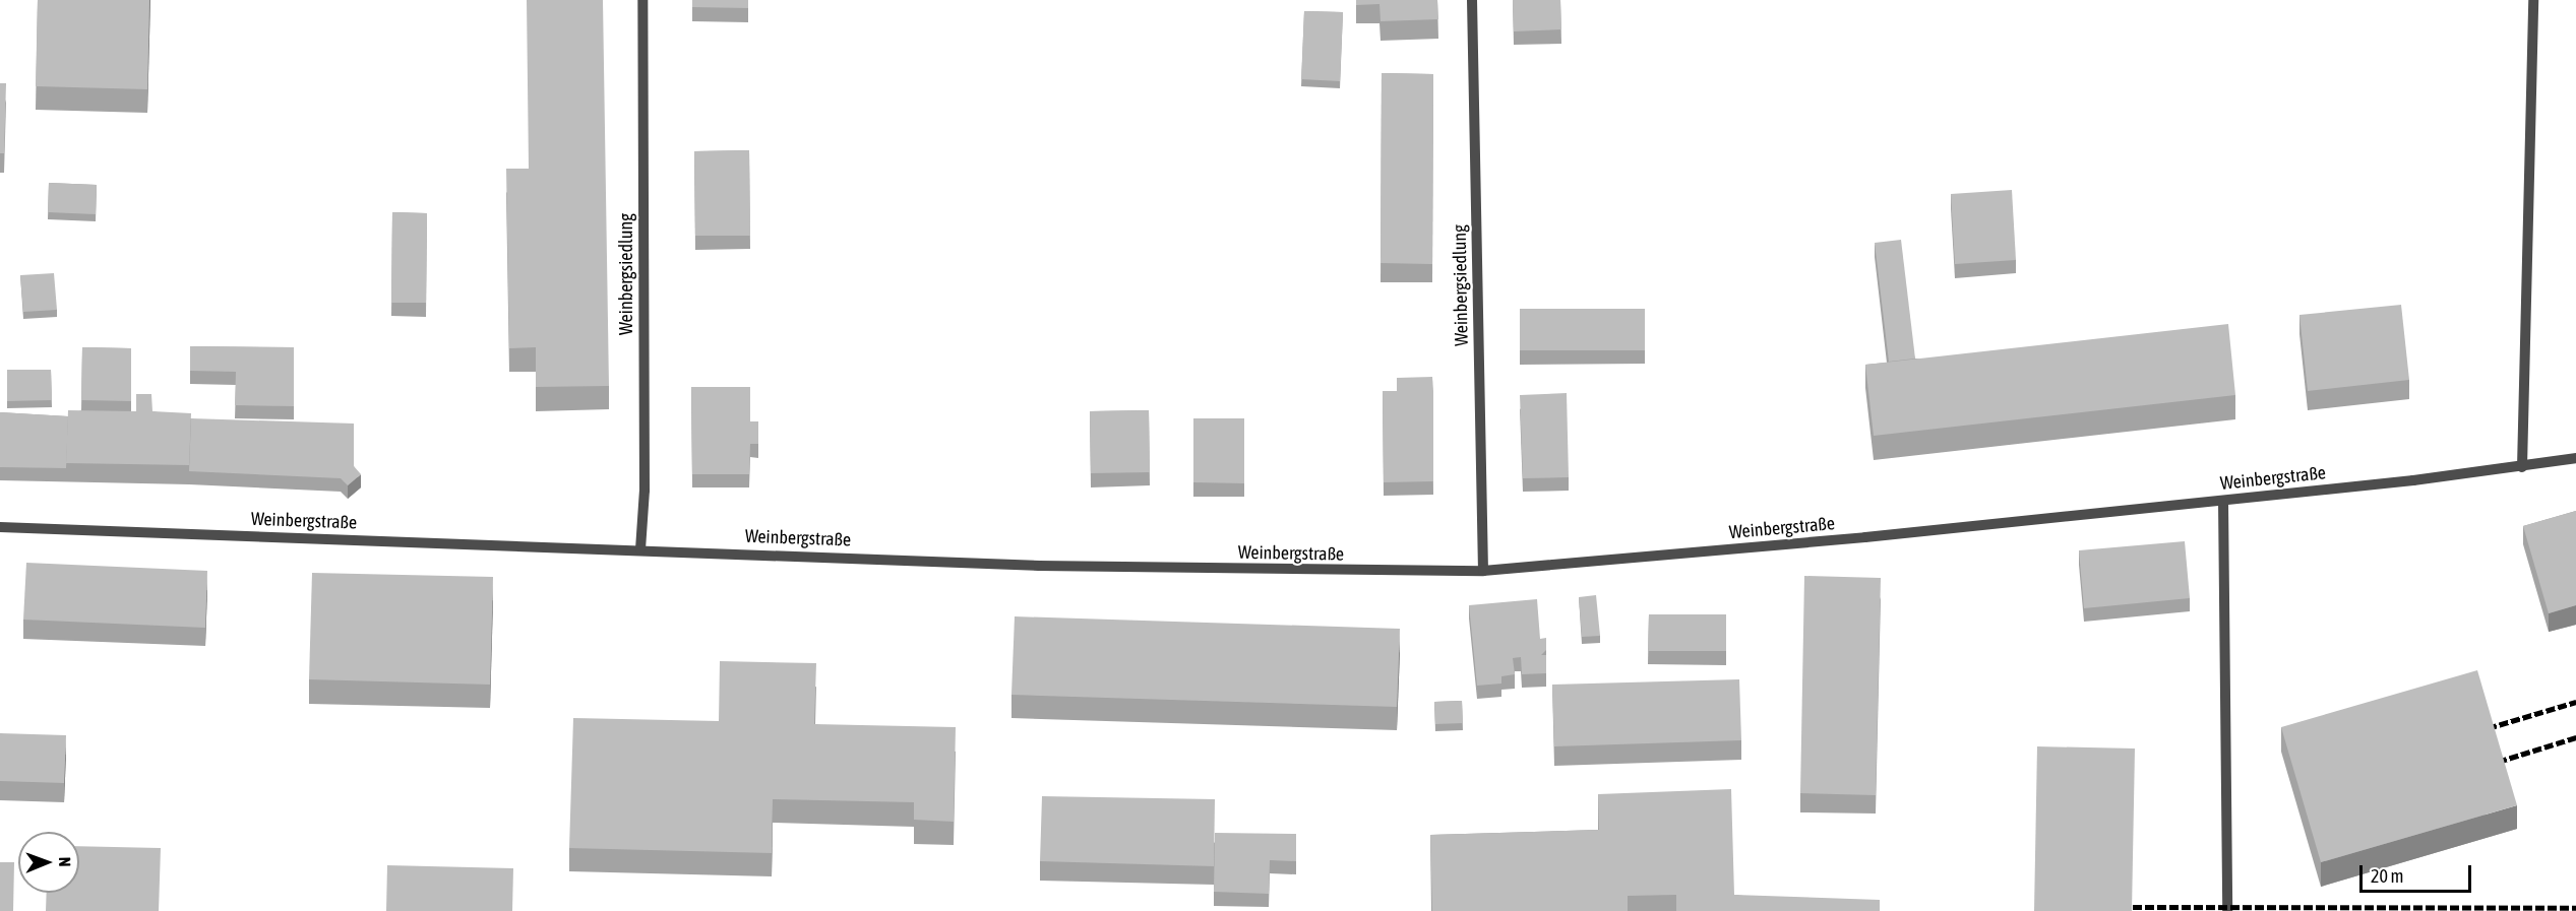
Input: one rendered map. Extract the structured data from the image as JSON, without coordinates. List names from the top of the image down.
{
  "streets": {
    "street": ["Weinbergsiedlung", "Weinbergstraße"]
  },
  "crossings": [
    ["Weinbergsiedlung", "Weinbergstraße"]
  ],
  "scale_bar": "20 m",
  "north": "right"
}
